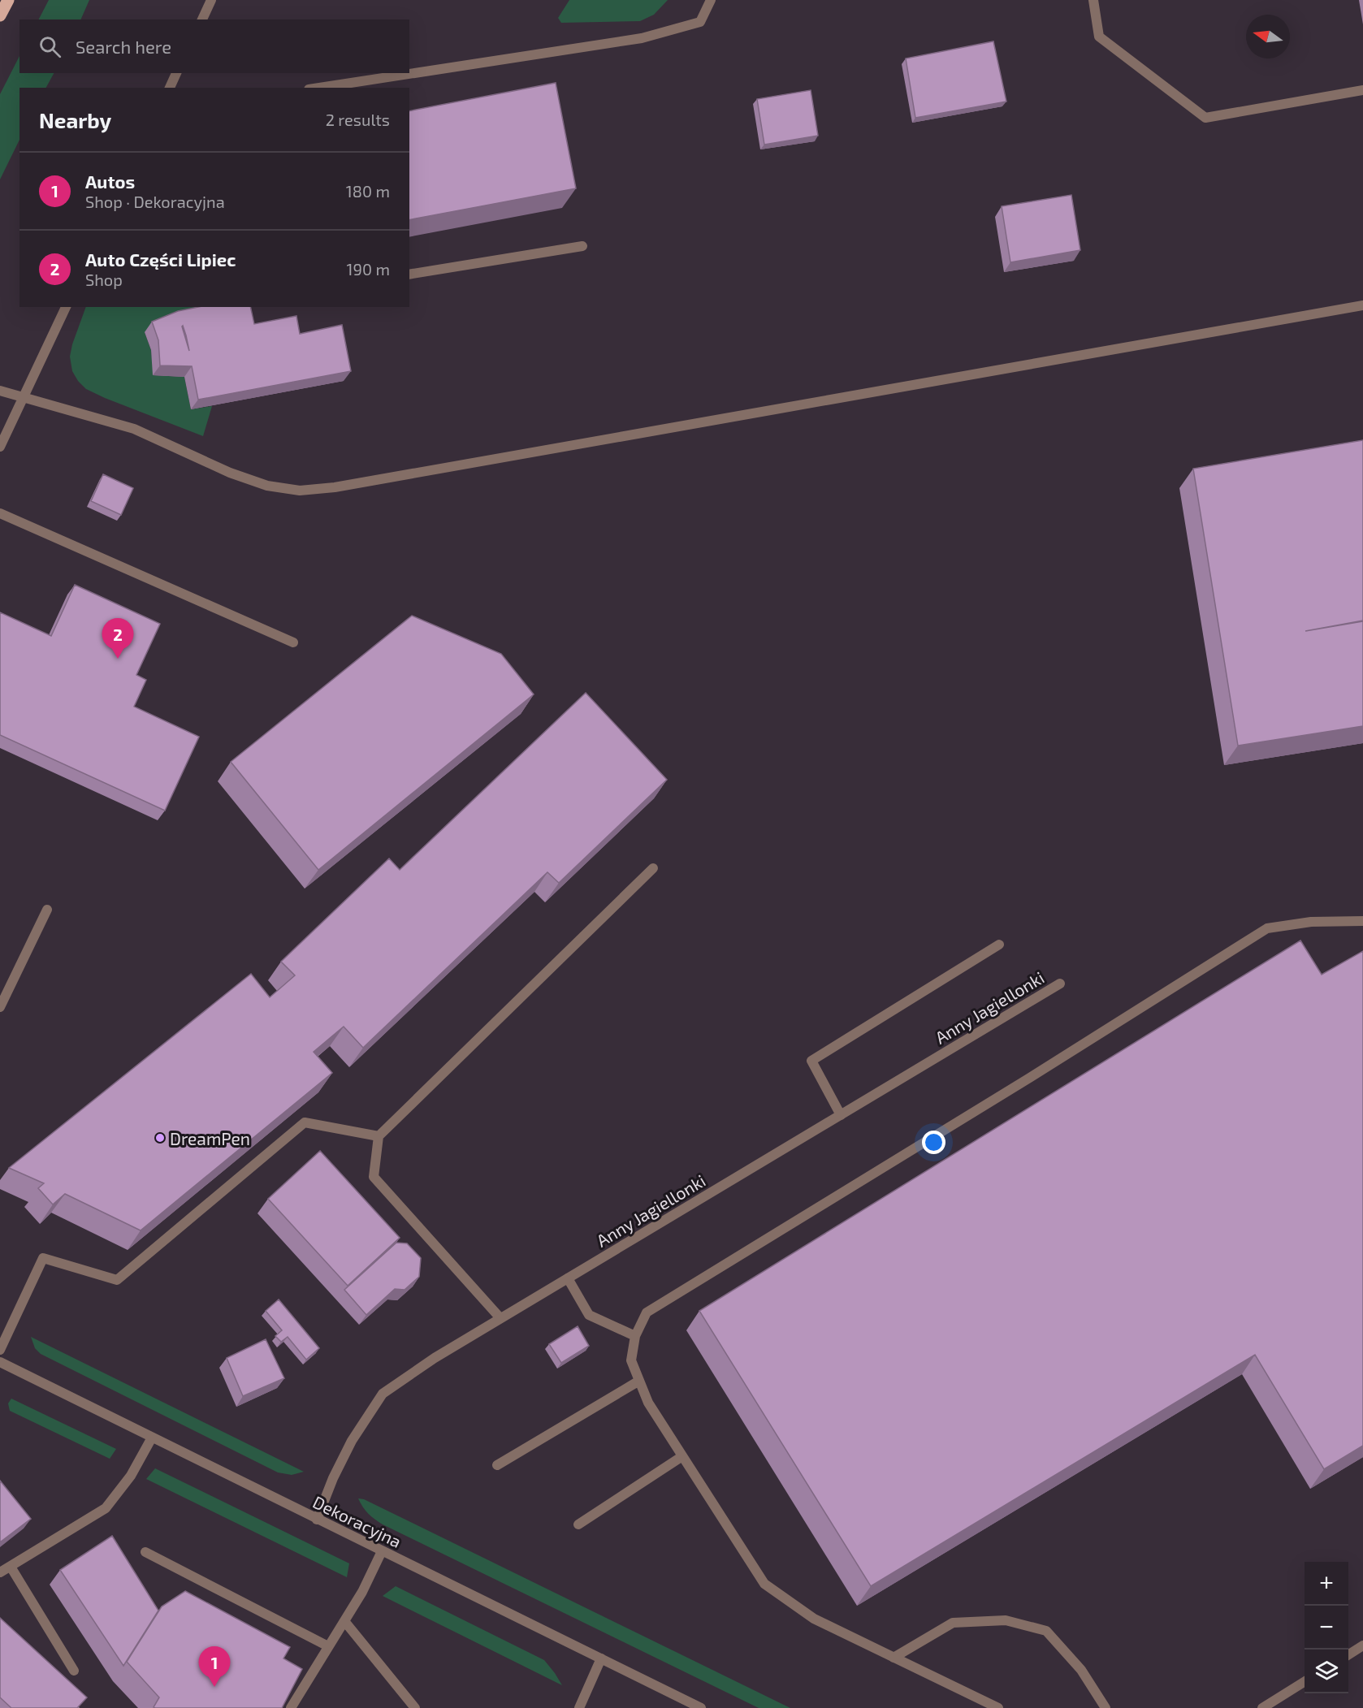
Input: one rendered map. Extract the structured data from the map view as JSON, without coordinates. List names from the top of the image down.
{
  "streets": {
    "street": ["Anny Jagiellonki", "Dekoracyjna"]
  },
  "crossings": [
    ["Anny Jagiellonki", "Dekoracyjna"]
  ],
  "places": ["DreamPen"],
  "north": "left",
  "page": {
    "search": "Search here",
    "heading": ["Nearby", "2 results"],
    "list": [
      {
        "mark": "1",
        "name": "Autos",
        "note": "Shop · Dekoracyjna",
        "value": "180 m"
      },
      {
        "mark": "2",
        "name": "Auto Części Lipiec",
        "note": "Shop",
        "value": "190 m"
      }
    ],
    "pins": ["2", "1"],
    "map_buttons": ["+", "−"]
  }
}
